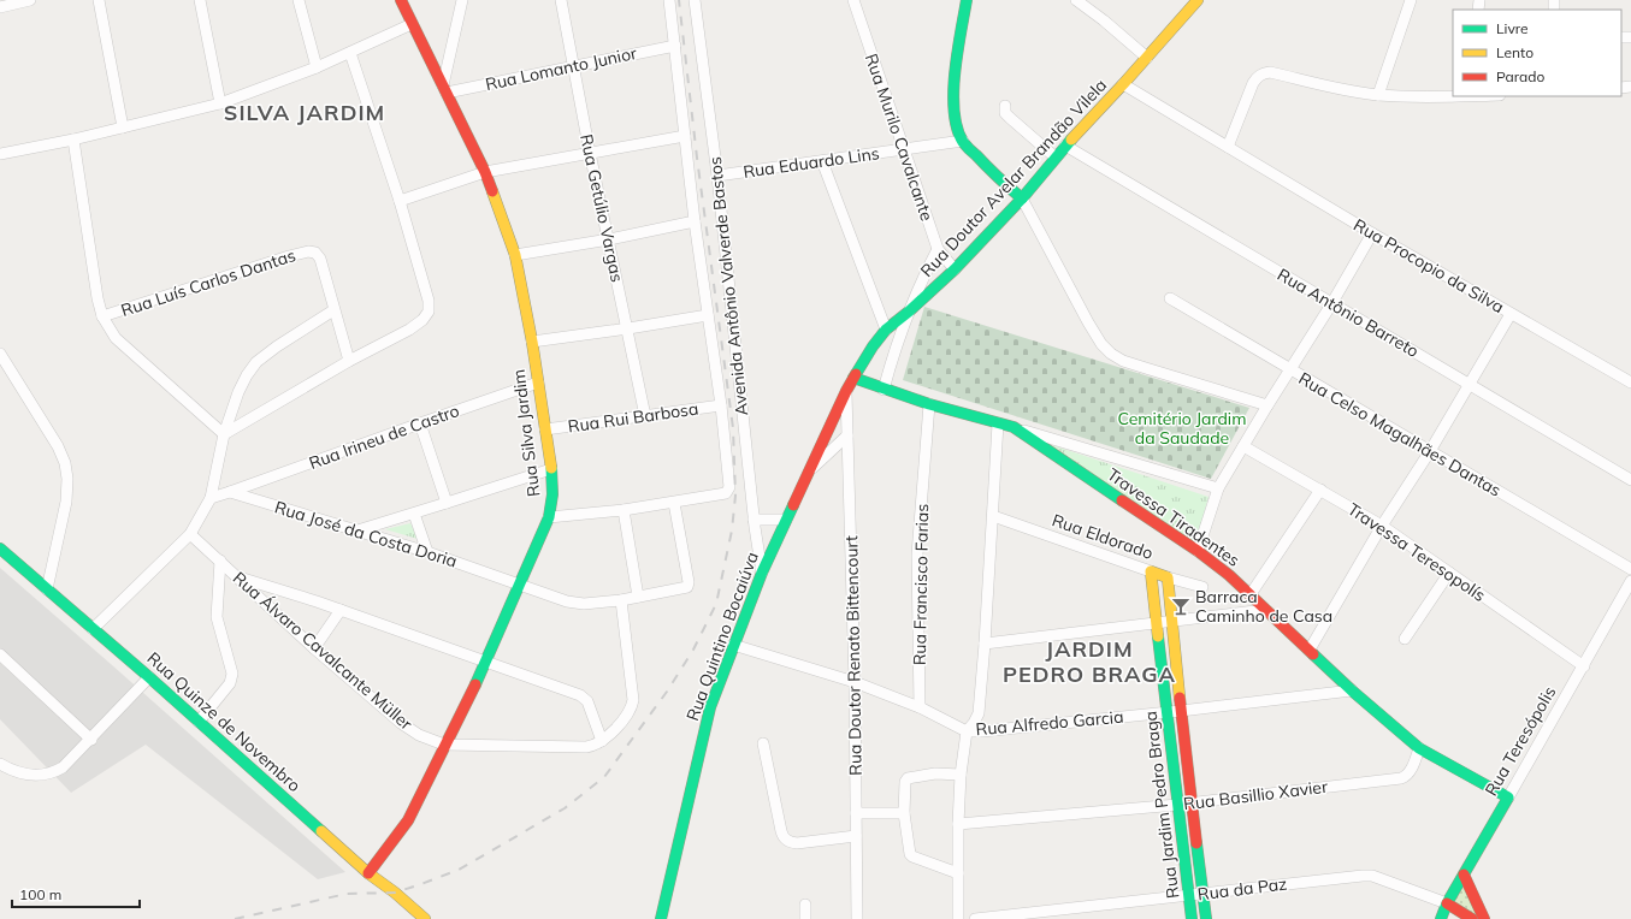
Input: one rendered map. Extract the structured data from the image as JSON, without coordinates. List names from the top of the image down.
{
  "streets": {
    "street": [
      "Rua Lomanto Junior",
      "Rua Murilo Cavalcante",
      "Rua Eduardo Lins",
      "Rua Doutor Avelar Brandão Vilela",
      "Rua Getúlio Vargas",
      "Rua Procopio da Silva",
      "Rua Luís Carlos Dantas",
      "Avenida Antônio Valverde Bastos",
      "Rua Antônio Barreto",
      "Rua Rui Barbosa",
      "Rua Silva Jardim",
      "Rua Celso Magalhães Dantas",
      "Rua Irineu de Castro",
      "Travessa Tiradentes",
      "Rua José da Costa Doria",
      "Rua Eldorado",
      "Travessa Teresopolís",
      "Rua Francisco Farias",
      "Rua Quintino Bocaiúva",
      "Rua Álvaro Cavalcante Müller",
      "Rua Doutor Renato Bittencourt",
      "Rua Quinze de Novembro",
      "Rua Alfredo Garcia",
      "Rua Teresópolis",
      "Rua Basillio Xavier",
      "Rua Jardim Pedro Braga",
      "Rua da Paz"
    ]
  },
  "crossings": [
    ["Rua Lomanto Junior", "Rua Getúlio Vargas"],
    ["Rua Lomanto Junior", "Avenida Antônio Valverde Bastos"],
    ["Rua Lomanto Junior", "Rua Silva Jardim"],
    ["Rua Murilo Cavalcante", "Rua Eduardo Lins"],
    ["Rua Murilo Cavalcante", "Rua Doutor Avelar Brandão Vilela"],
    ["Rua Eduardo Lins", "Avenida Antônio Valverde Bastos"],
    ["Rua Doutor Avelar Brandão Vilela", "Rua Procopio da Silva"],
    ["Rua Doutor Avelar Brandão Vilela", "Rua Antônio Barreto"],
    ["Rua Doutor Avelar Brandão Vilela", "Travessa Tiradentes"],
    ["Rua Doutor Avelar Brandão Vilela", "Rua Quintino Bocaiúva"],
    ["Rua Getúlio Vargas", "Rua Rui Barbosa"],
    ["Avenida Antônio Valverde Bastos", "Rua Rui Barbosa"],
    ["Avenida Antônio Valverde Bastos", "Rua José da Costa Doria"],
    ["Avenida Antônio Valverde Bastos", "Rua Quintino Bocaiúva"],
    ["Rua Rui Barbosa", "Rua Silva Jardim"],
    ["Rua Silva Jardim", "Rua Irineu de Castro"],
    ["Rua Silva Jardim", "Rua José da Costa Doria"],
    ["Rua Silva Jardim", "Rua Álvaro Cavalcante Müller"],
    ["Rua Silva Jardim", "Rua Quinze de Novembro"],
    ["Rua Irineu de Castro", "Rua José da Costa Doria"],
    ["Travessa Tiradentes", "Rua Francisco Farias"],
    ["Travessa Tiradentes", "Rua Quintino Bocaiúva"],
    ["Travessa Tiradentes", "Rua Alfredo Garcia"],
    ["Travessa Tiradentes", "Rua Teresópolis"],
    ["Travessa Tiradentes", "Rua Basillio Xavier"],
    ["Rua Eldorado", "Rua Jardim Pedro Braga"],
    ["Travessa Teresopolís", "Rua Teresópolis"],
    ["Rua Francisco Farias", "Rua Alfredo Garcia"],
    ["Rua Quintino Bocaiúva", "Rua Doutor Renato Bittencourt"],
    ["Rua Quintino Bocaiúva", "Rua Alfredo Garcia"],
    ["Rua Doutor Renato Bittencourt", "Rua Alfredo Garcia"],
    ["Rua Alfredo Garcia", "Rua Jardim Pedro Braga"],
    ["Rua Teresópolis", "Rua da Paz"],
    ["Rua Basillio Xavier", "Rua Jardim Pedro Braga"],
    ["Rua Jardim Pedro Braga", "Rua da Paz"]
  ],
  "districts": ["SILVA JARDIM", "JARDIM PEDRO BRAGA"],
  "parks": ["Cemitério Jardim da Saudade"],
  "places": {
    "bar": ["Barraca Caminho de Casa"]
  },
  "legend": ["Livre", "Lento", "Parado"],
  "scale_bar": "100 m"
}
